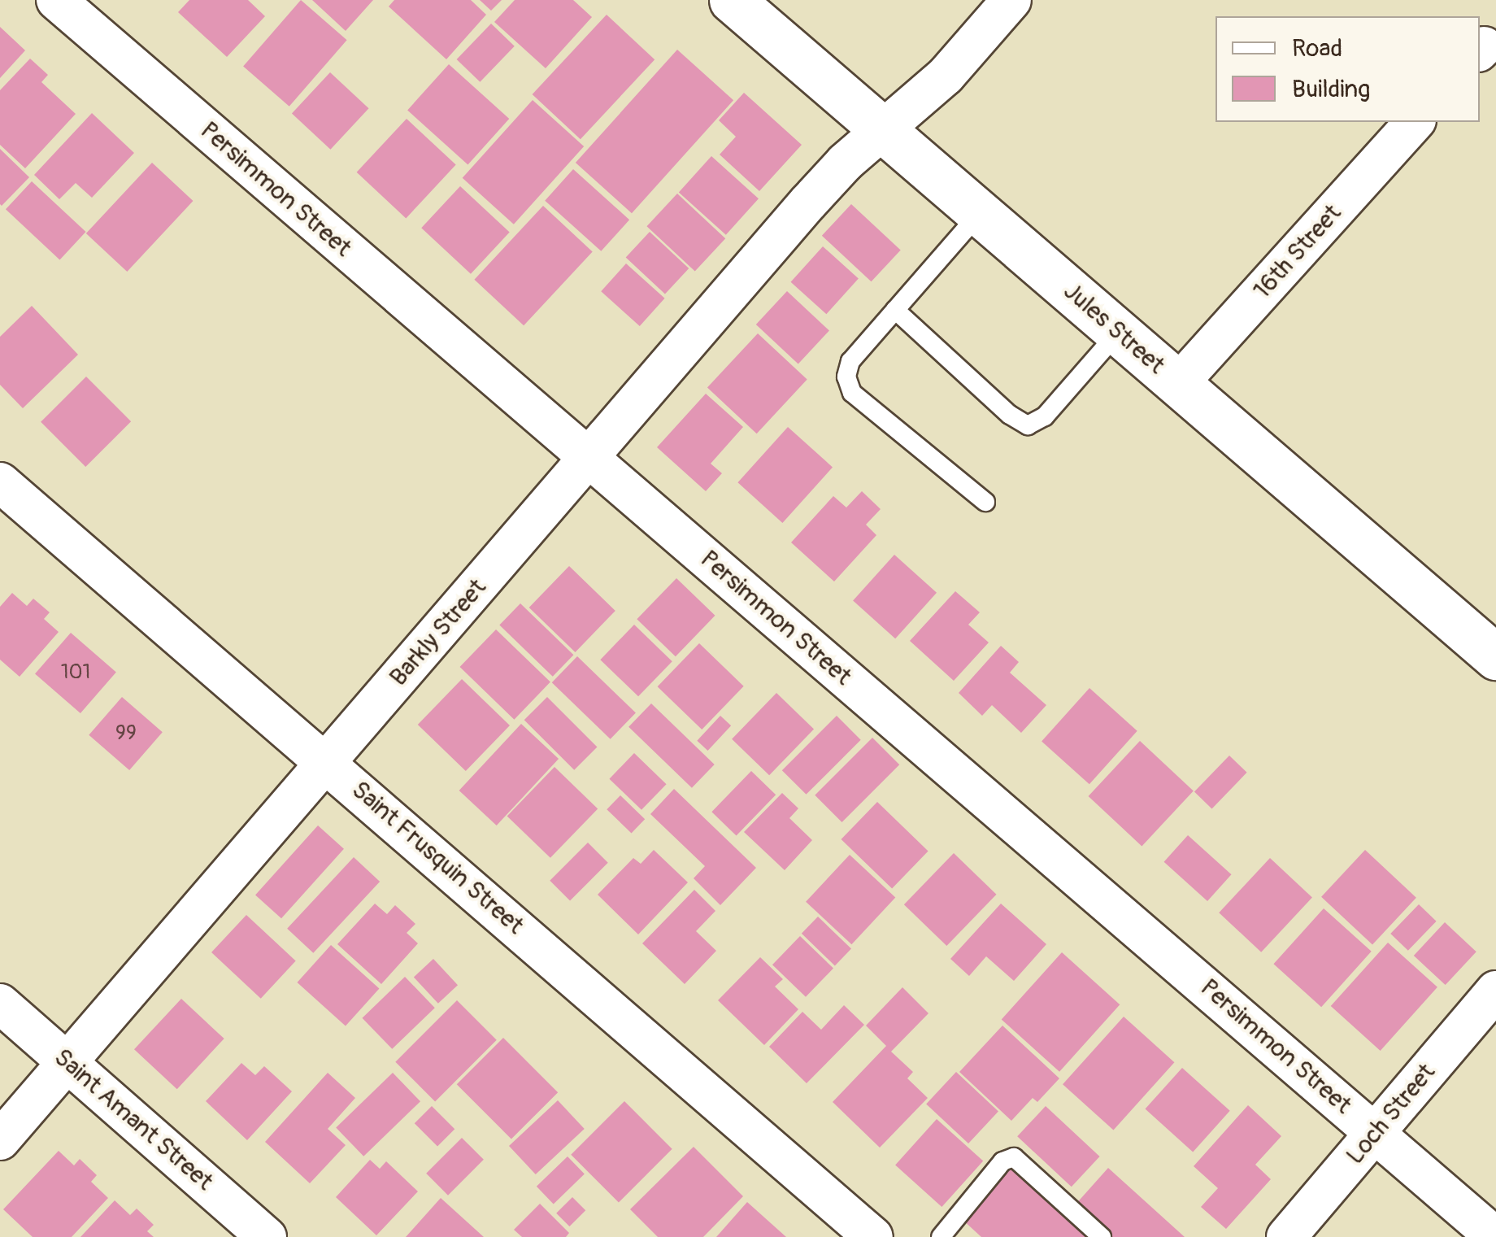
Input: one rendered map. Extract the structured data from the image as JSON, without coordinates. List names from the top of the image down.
{
  "streets": {
    "main road": ["Jules Street"],
    "street": [
      "Persimmon Street",
      "16th Street",
      "Barkly Street",
      "Saint Frusquin Street",
      "Loch Street",
      "Saint Amant Street"
    ]
  },
  "crossings": [
    ["Persimmon Street", "Barkly Street"],
    ["Persimmon Street", "Loch Street"],
    ["16th Street", "Jules Street"],
    ["Jules Street", "Barkly Street"],
    ["Barkly Street", "Saint Frusquin Street"],
    ["Barkly Street", "Saint Amant Street"]
  ],
  "house_numbers": ["101", "99"],
  "legend": ["Road", "Building"]
}
